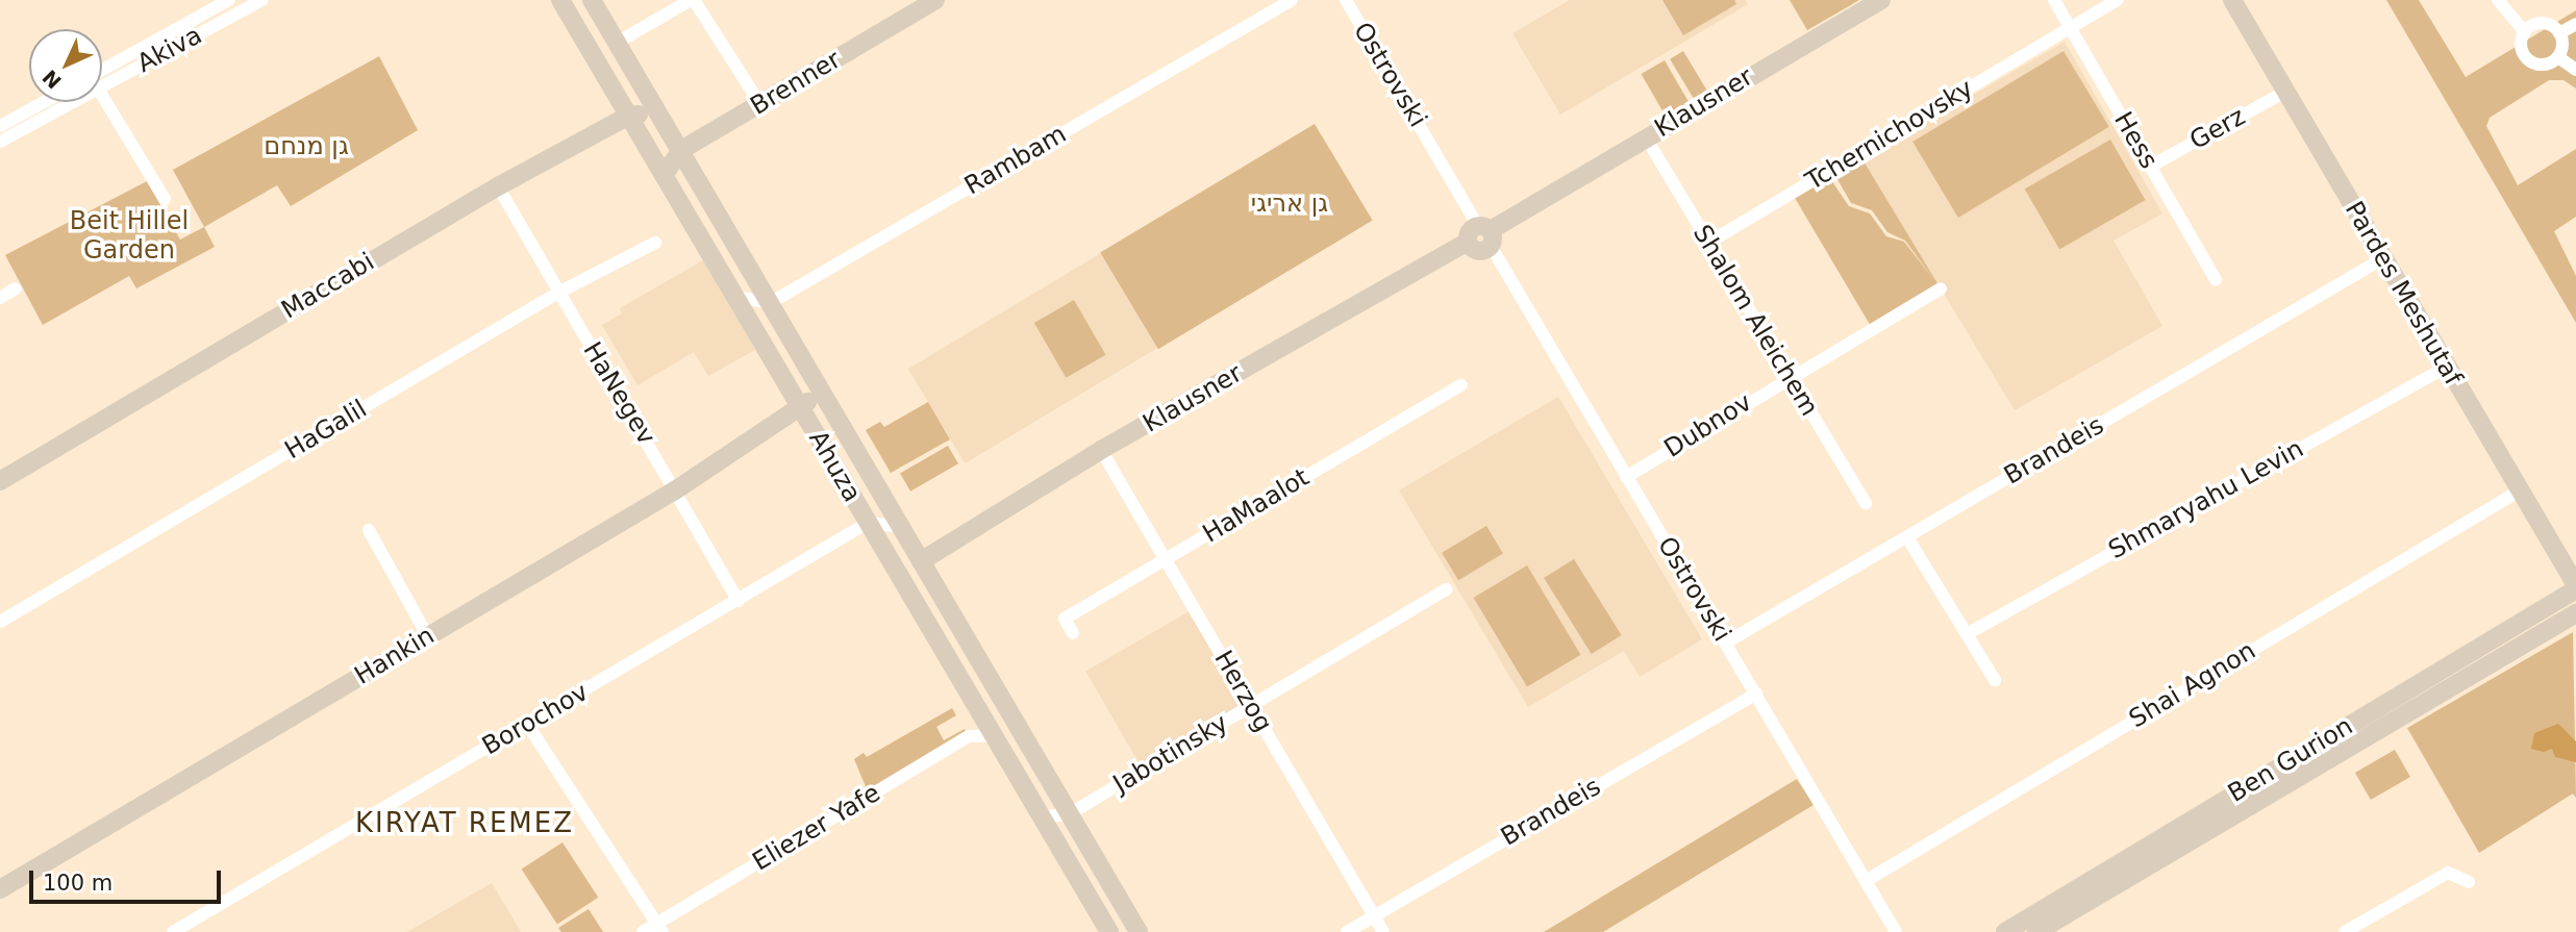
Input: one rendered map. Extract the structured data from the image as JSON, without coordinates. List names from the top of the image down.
{
  "streets": {
    "street": [
      "Akiva",
      "Ostrovski",
      "Brenner",
      "Klausner",
      "Gerz",
      "Tchernichovsky",
      "Hess",
      "Rambam",
      "Maccabi",
      "Pardes Meshutaf",
      "Shalom Aleichem",
      "HaNegev",
      "Dubnov",
      "HaGalil",
      "Brandeis",
      "Ahuza",
      "Shmaryahu Levin",
      "HaMaalot",
      "Hankin",
      "Shai Agnon",
      "Herzog",
      "Borochov",
      "Jabotinsky",
      "Ben Gurion",
      "Eliezer Yafe"
    ]
  },
  "crossings": [
    ["Ostrovski", "Klausner"],
    ["Ostrovski", "Dubnov"],
    ["Ostrovski", "Brandeis"],
    ["Ostrovski", "Shai Agnon"],
    ["Brenner", "Ahuza"],
    ["Klausner", "Shalom Aleichem"],
    ["Klausner", "Ahuza"],
    ["Klausner", "Herzog"],
    ["Gerz", "Hess"],
    ["Gerz", "Pardes Meshutaf"],
    ["Tchernichovsky", "Hess"],
    ["Tchernichovsky", "Shalom Aleichem"],
    ["Rambam", "Ahuza"],
    ["Maccabi", "HaNegev"],
    ["Maccabi", "Ahuza"],
    ["Pardes Meshutaf", "Brandeis"],
    ["Pardes Meshutaf", "Shmaryahu Levin"],
    ["Pardes Meshutaf", "Shai Agnon"],
    ["Pardes Meshutaf", "Ben Gurion"],
    ["Shalom Aleichem", "Dubnov"],
    ["HaNegev", "HaGalil"],
    ["HaNegev", "Hankin"],
    ["HaNegev", "Borochov"],
    ["Brandeis", "Herzog"],
    ["Ahuza", "Hankin"],
    ["Ahuza", "Borochov"],
    ["Ahuza", "Jabotinsky"],
    ["Ahuza", "Eliezer Yafe"],
    ["HaMaalot", "Herzog"],
    ["Herzog", "Jabotinsky"]
  ],
  "districts": ["KIRYAT REMEZ"],
  "parks": ["גן מנחם", "גן אריגי", "Beit Hillel Garden"],
  "scale_bar": "100 m",
  "north": "bottom left"
}
